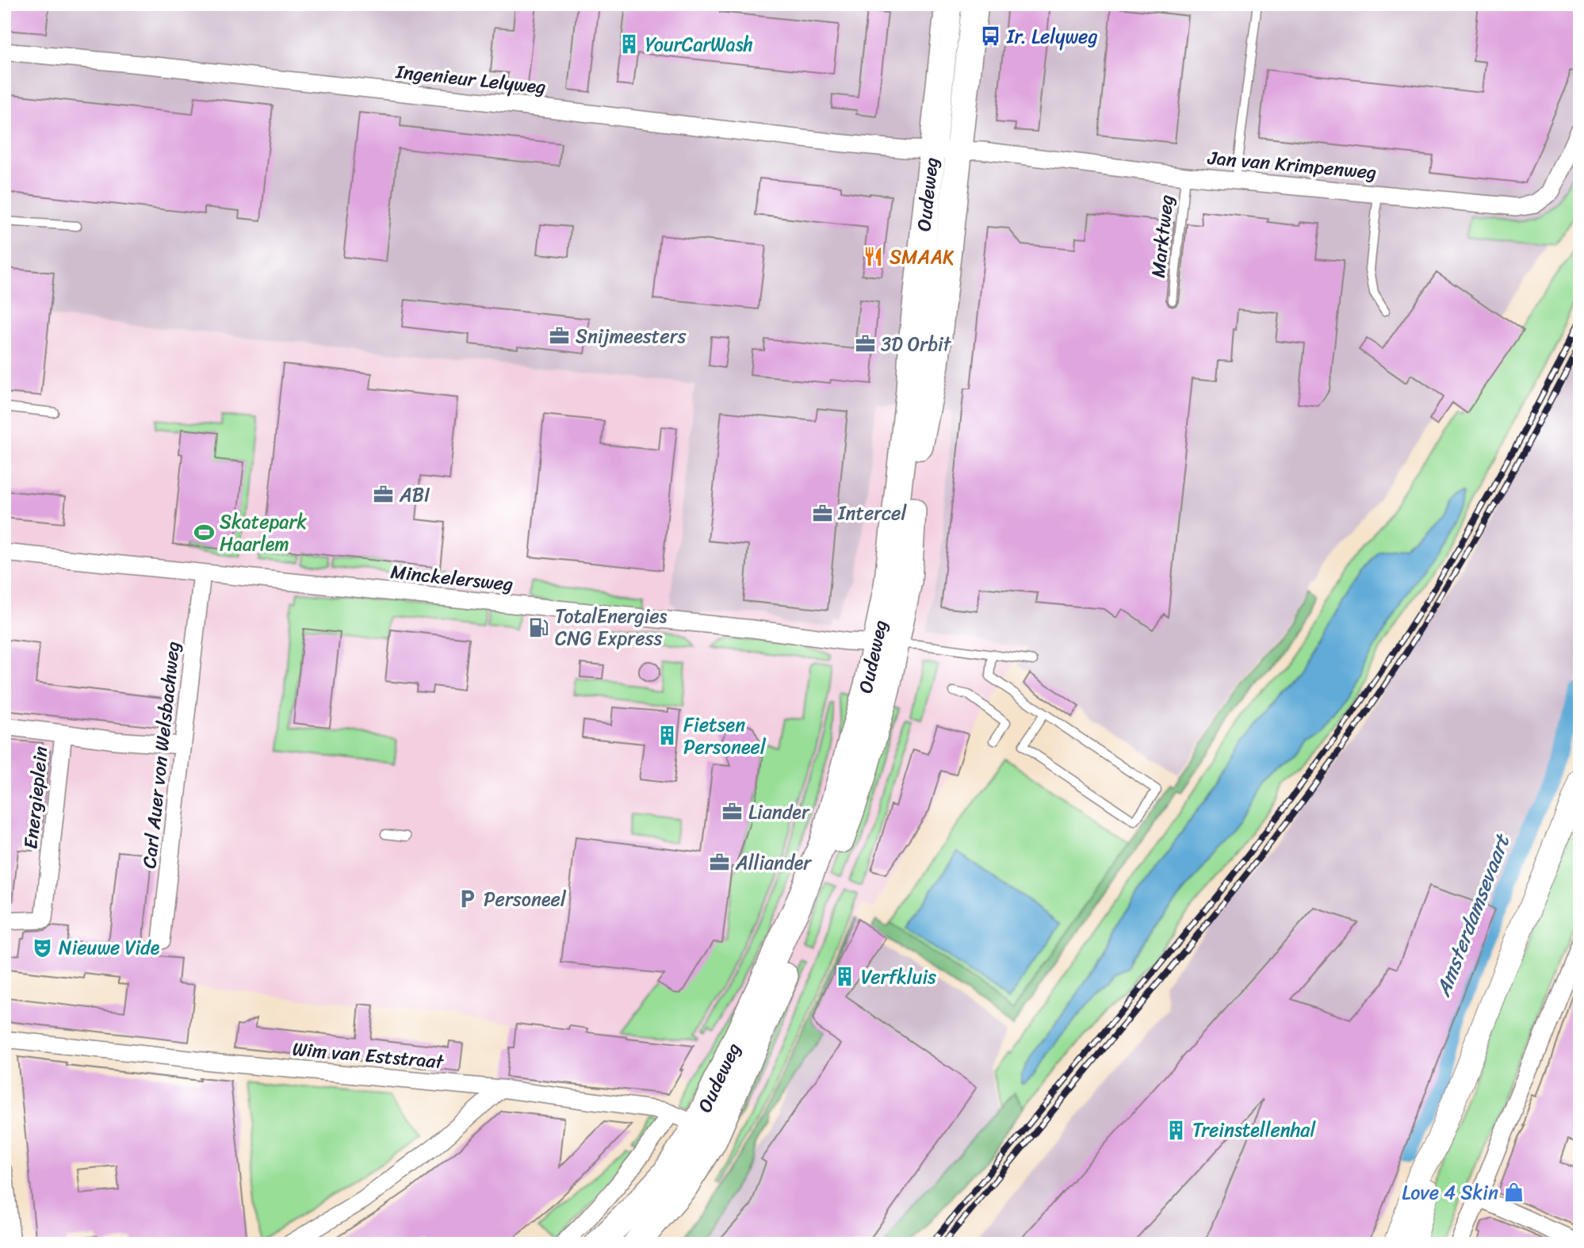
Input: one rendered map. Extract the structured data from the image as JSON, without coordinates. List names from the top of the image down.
{
  "streets": {
    "main road": ["Oudeweg"],
    "street": [
      "Ingenieur Lelyweg",
      "Jan van Krimpenweg",
      "Minckelersweg",
      "Carl Auer von Welsbachweg",
      "Energieplein",
      "Wim van Eststraat"
    ],
    "lane": ["Marktweg"]
  },
  "crossings": [
    ["Ingenieur Lelyweg", "Jan van Krimpenweg"],
    ["Ingenieur Lelyweg", "Oudeweg"],
    ["Jan van Krimpenweg", "Oudeweg"],
    ["Jan van Krimpenweg", "Marktweg"],
    ["Oudeweg", "Minckelersweg"],
    ["Oudeweg", "Wim van Eststraat"],
    ["Minckelersweg", "Carl Auer von Welsbachweg"],
    ["Carl Auer von Welsbachweg", "Energieplein"]
  ],
  "water": ["Amsterdamsevaart"],
  "places": {
    "bus stop": ["Ir. Lelyweg"],
    "building": [
      "YourCarWash",
      "Fietsen Personeel",
      "Verfkluis",
      "Treinstellenhal"
    ],
    "restaurant": ["SMAAK"],
    "office": [
      "Snijmeesters",
      "3D Orbit",
      "ABI",
      "Intercel",
      "Liander",
      "Alliander"
    ],
    "sports": ["Skatepark Haarlem"],
    "fuel station": ["TotalEnergies CNG Express"],
    "parking": ["Personeel"],
    "theatre": ["Nieuwe Vide"],
    "shop": ["Love 4 Skin"]
  }
}
